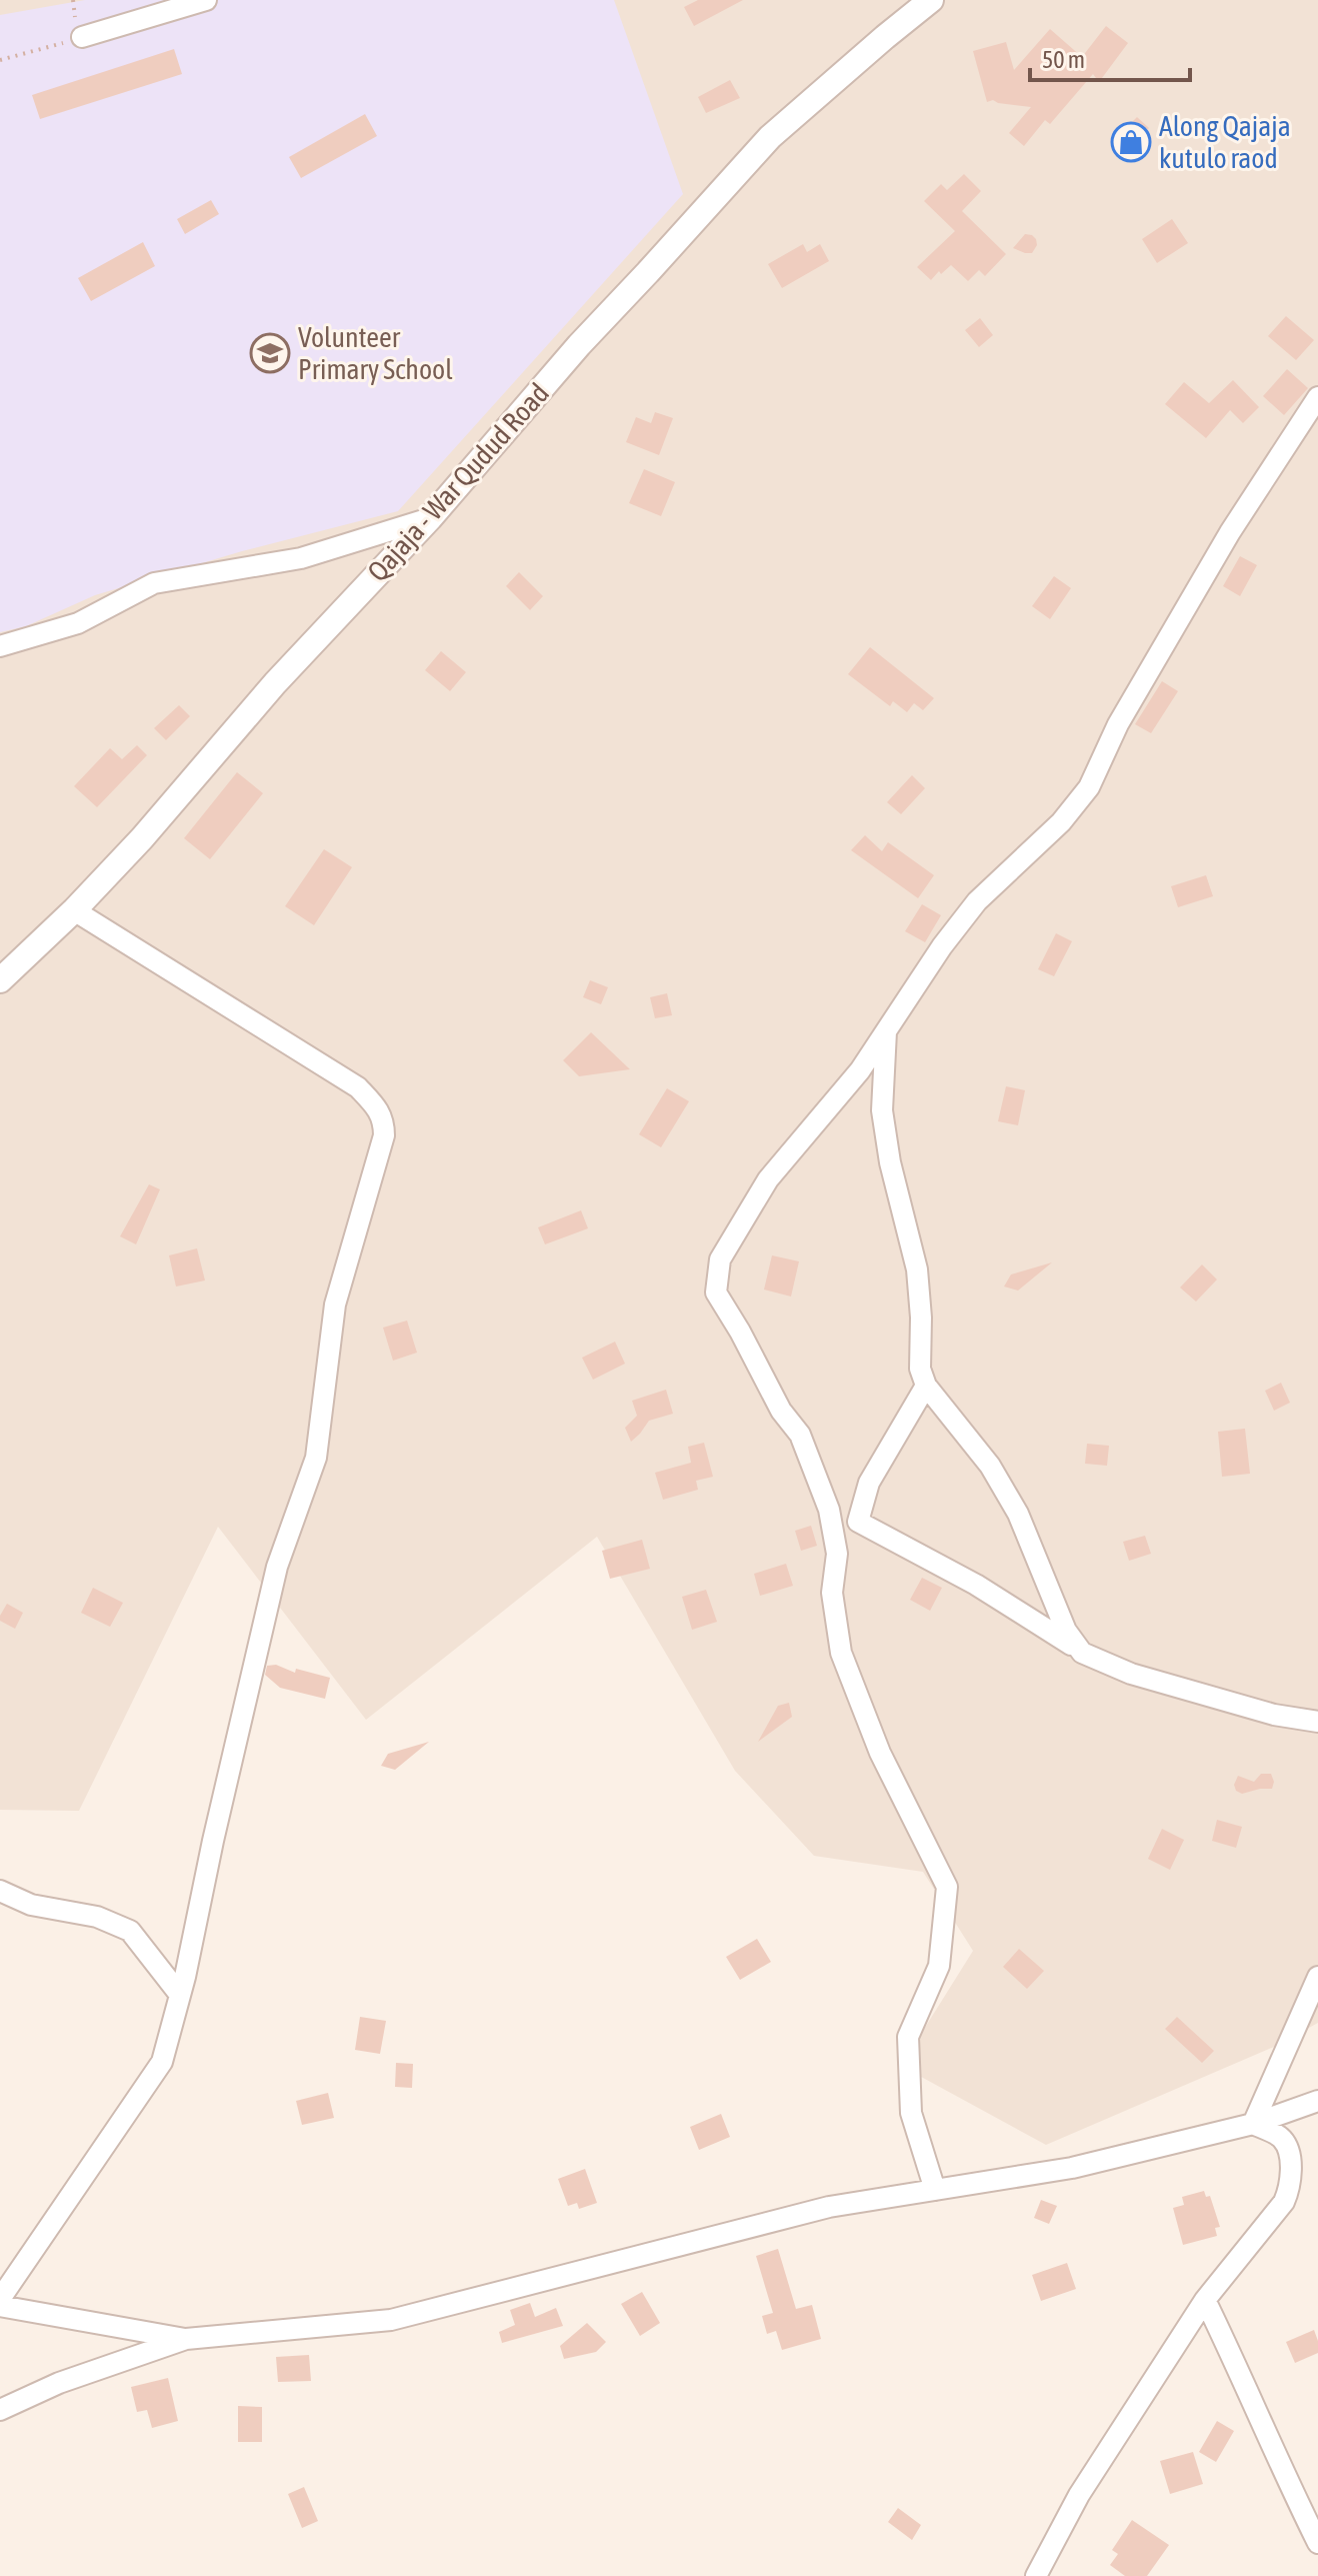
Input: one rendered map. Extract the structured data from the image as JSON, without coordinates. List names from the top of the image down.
{
  "streets": {
    "street": ["Qajaja - War Qudud Road"]
  },
  "places": {
    "shop": ["Along Qajaja kutulo raod"],
    "school or university": ["Volunteer Primary School"]
  },
  "scale_bar": "50 m"
}
